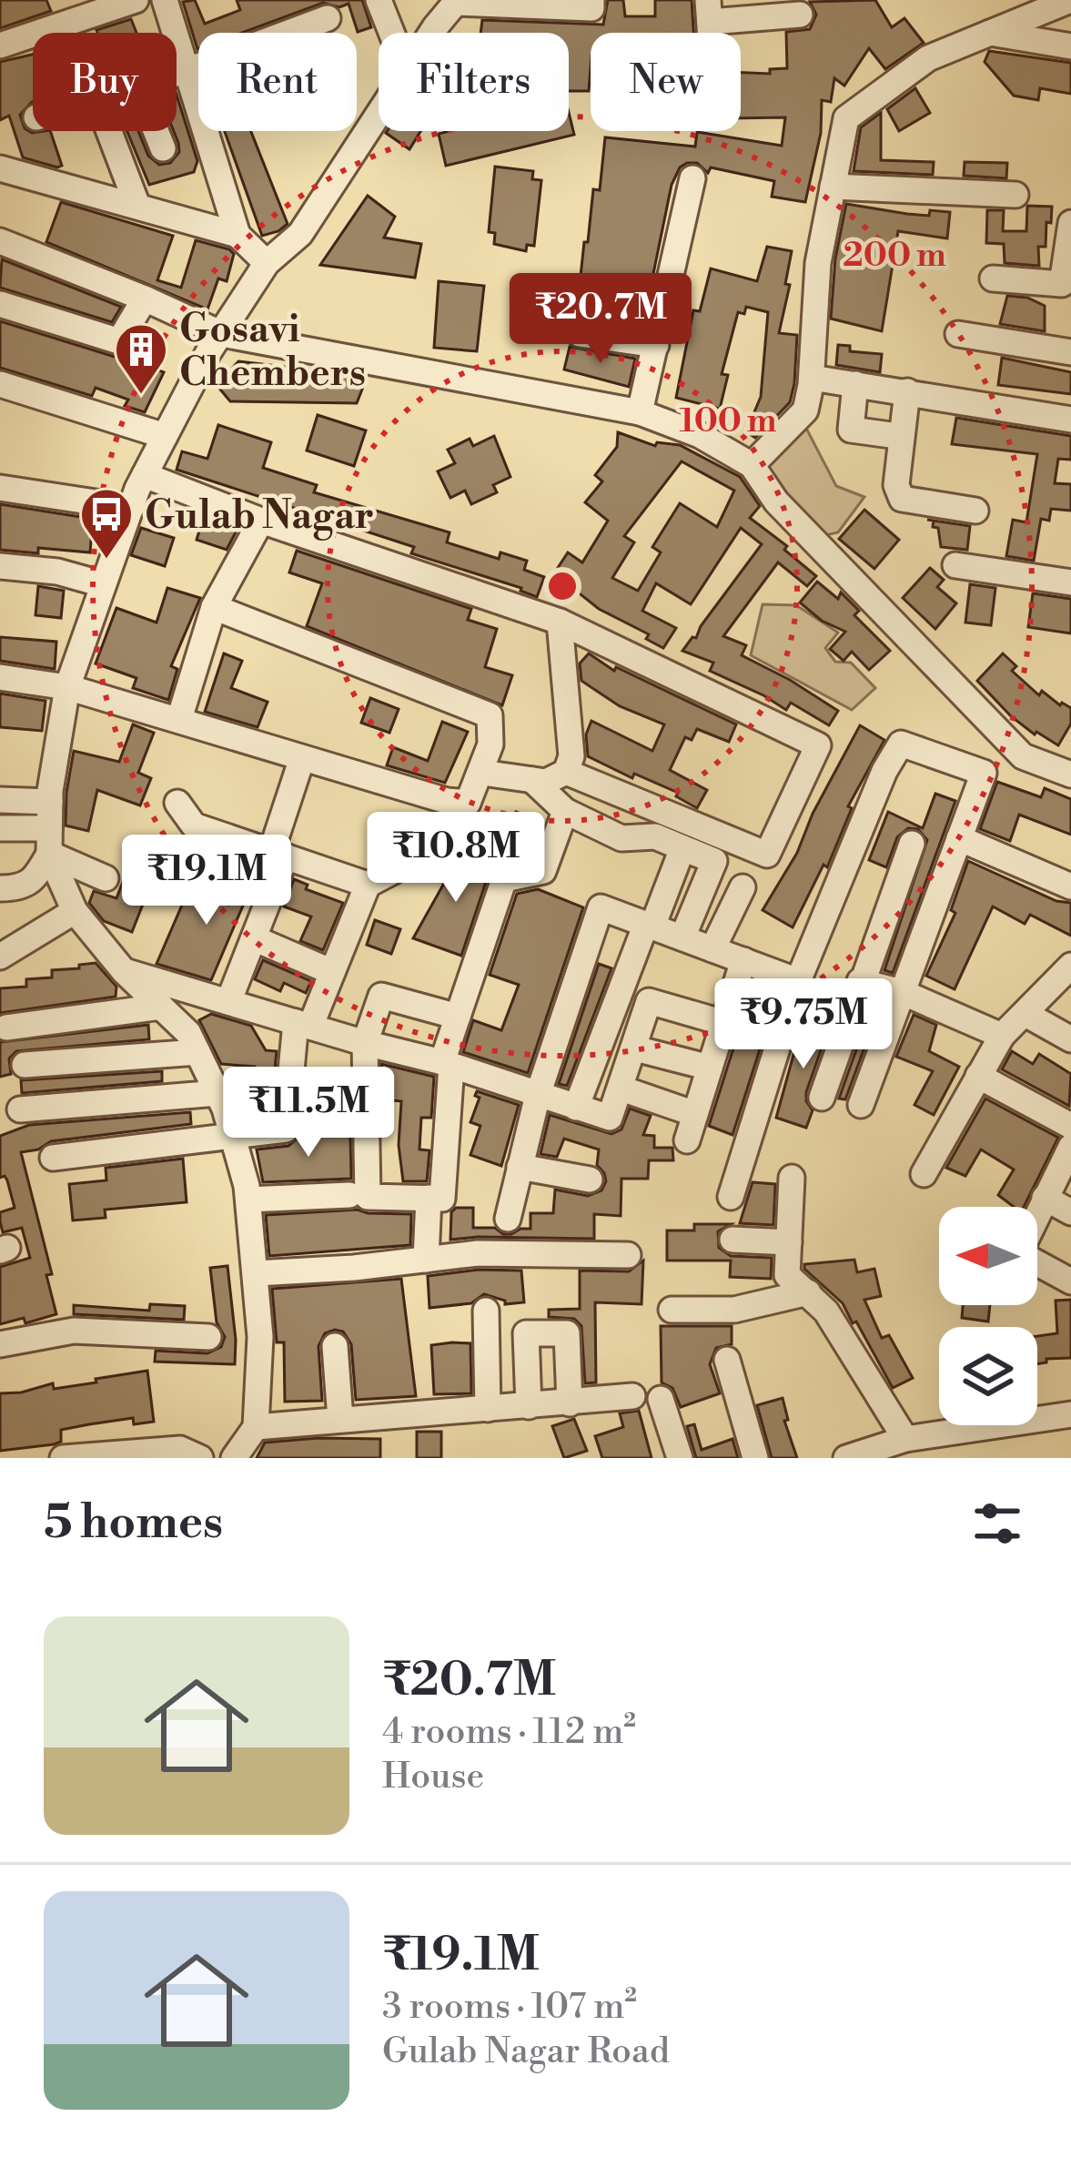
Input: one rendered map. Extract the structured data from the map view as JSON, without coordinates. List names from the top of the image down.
{
  "places": {
    "building": ["Gosavi Chembers"],
    "bus stop": ["Gulab Nagar"]
  },
  "north": "left",
  "page": {
    "chip": [
      "Buy",
      "Rent",
      "Filters",
      "New"
    ],
    "price": [
      "₹20.7M",
      "₹10.8M",
      "₹19.1M",
      "₹9.75M",
      "₹11.5M"
    ],
    "heading": "5 homes",
    "list": [
      {
        "name": "₹20.7M",
        "note": "4 rooms · 112 m² · House"
      },
      {
        "name": "₹19.1M",
        "note": "3 rooms · 107 m² · Gulab Nagar Road"
      }
    ]
  },
  "rings": ["200 m", "100 m"]
}
